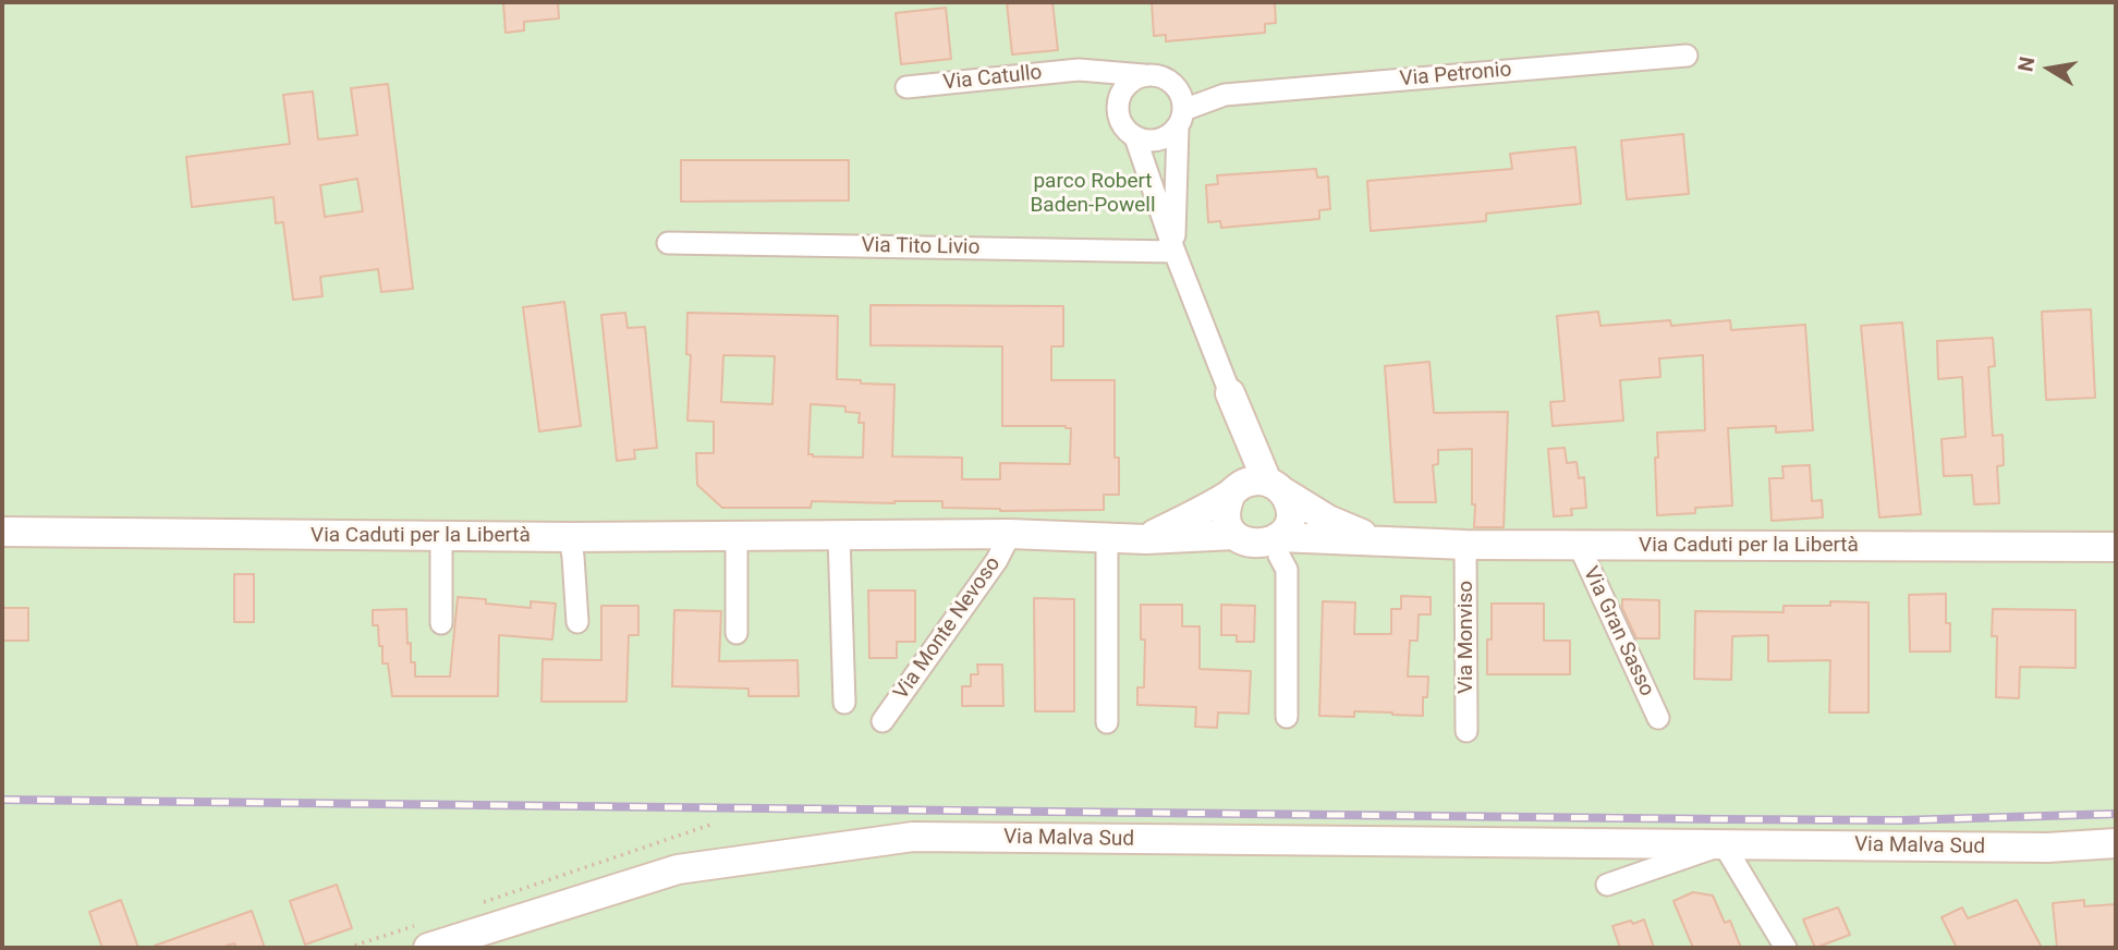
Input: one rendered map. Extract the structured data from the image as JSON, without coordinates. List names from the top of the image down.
{
  "streets": {
    "street": [
      "Via Petronio",
      "Via Catullo",
      "Via Tito Livio",
      "Via Caduti per la Libertà",
      "Via Monte Nevoso",
      "Via Gran Sasso",
      "Via Monviso",
      "Via Malva Sud"
    ]
  },
  "crossings": [
    ["Via Petronio", "Via Catullo"],
    ["Via Caduti per la Libertà", "Via Monte Nevoso"],
    ["Via Caduti per la Libertà", "Via Gran Sasso"],
    ["Via Caduti per la Libertà", "Via Monviso"]
  ],
  "parks": ["parco Robert Baden-Powell"],
  "north": "left"
}
